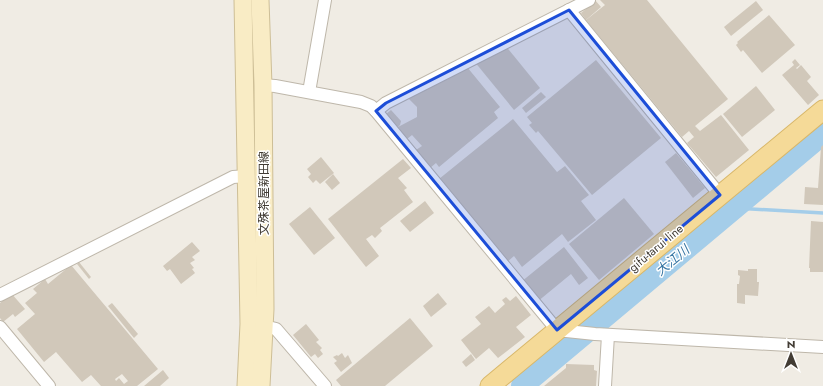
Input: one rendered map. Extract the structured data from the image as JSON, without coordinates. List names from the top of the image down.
{
  "streets": {
    "main road": ["文殊茶屋新田線", "gifu-tarui line"]
  },
  "water": ["大江川"],
  "north": "top"
}
